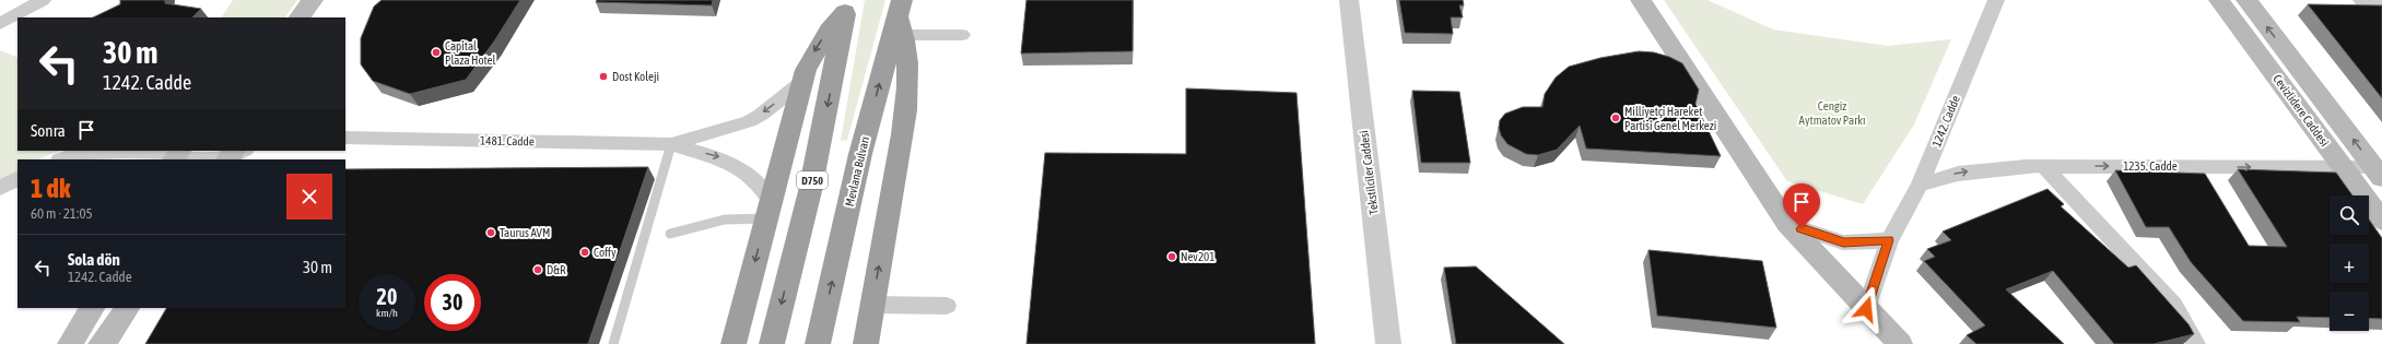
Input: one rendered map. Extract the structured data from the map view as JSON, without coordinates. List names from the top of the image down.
{
  "streets": {
    "highway": ["Mevlana Bulvarı", "D750"],
    "main road": ["Cevizlidere Caddesi"],
    "street": [
      "1242. Cadde",
      "1481. Cadde",
      "1235. Cadde",
      "Tekstilciler Caddesi"
    ]
  },
  "crossings": [
    ["Cevizlidere Caddesi", "1235. Cadde"],
    ["1242. Cadde", "1235. Cadde"]
  ],
  "one_way": ["1235. Cadde"],
  "parks": ["Cengiz Aytmatov Parkı"],
  "places": [
    "Capital Plaza Hotel",
    "Dost Koleji",
    "Milliyetçi Hareket Partisi Genel Merkezi",
    "Taurus AVM",
    "Coffy",
    "Nev201",
    "D&R"
  ],
  "page": {
    "turn": ["30 m", "1242. Cadde"],
    "then": "Sonra",
    "heading": ["1 dk", "60 m · 21:05"],
    "map_buttons": ["+", "−"],
    "list": [
      {
        "name": "Sola dön",
        "note": "1242. Cadde",
        "value": "30 m"
      }
    ],
    "speed": "20 km/h",
    "limit": "30"
  }
}
